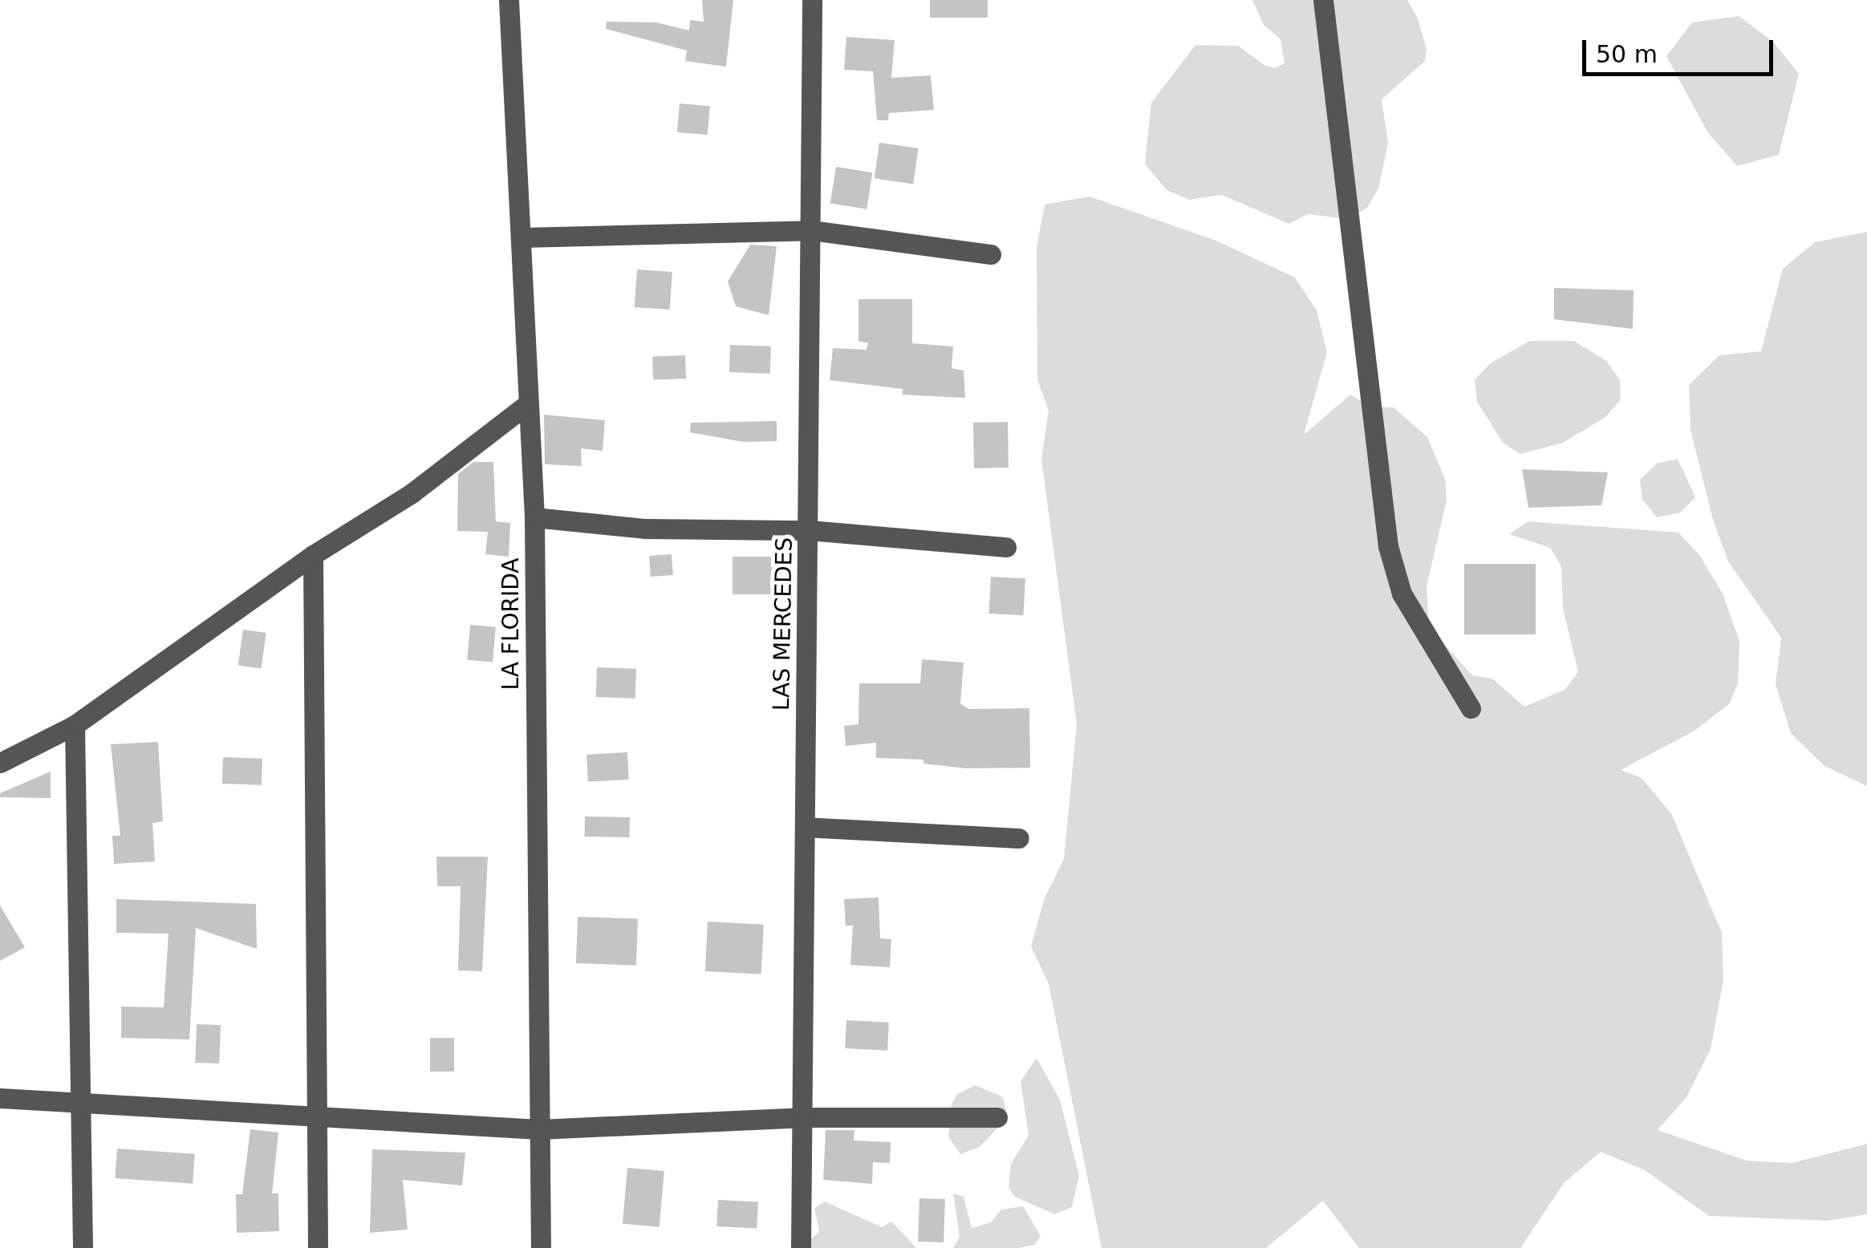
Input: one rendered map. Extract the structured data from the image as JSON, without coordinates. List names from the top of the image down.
{
  "streets": {
    "street": ["LA FLORIDA", "LAS MERCEDES"]
  },
  "scale_bar": "50 m"
}
